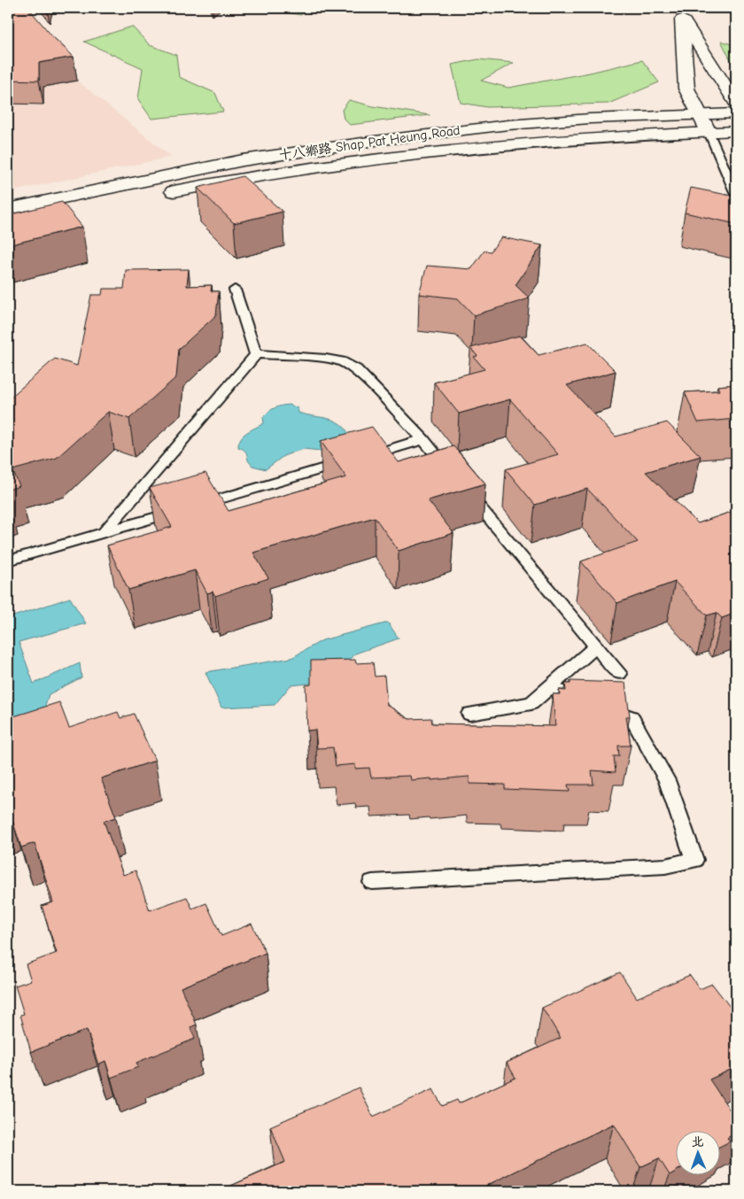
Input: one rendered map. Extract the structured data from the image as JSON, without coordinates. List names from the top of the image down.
{
  "streets": {
    "main road": ["十八鄉路 Shap Pat Heung Road"]
  },
  "north": "top"
}
